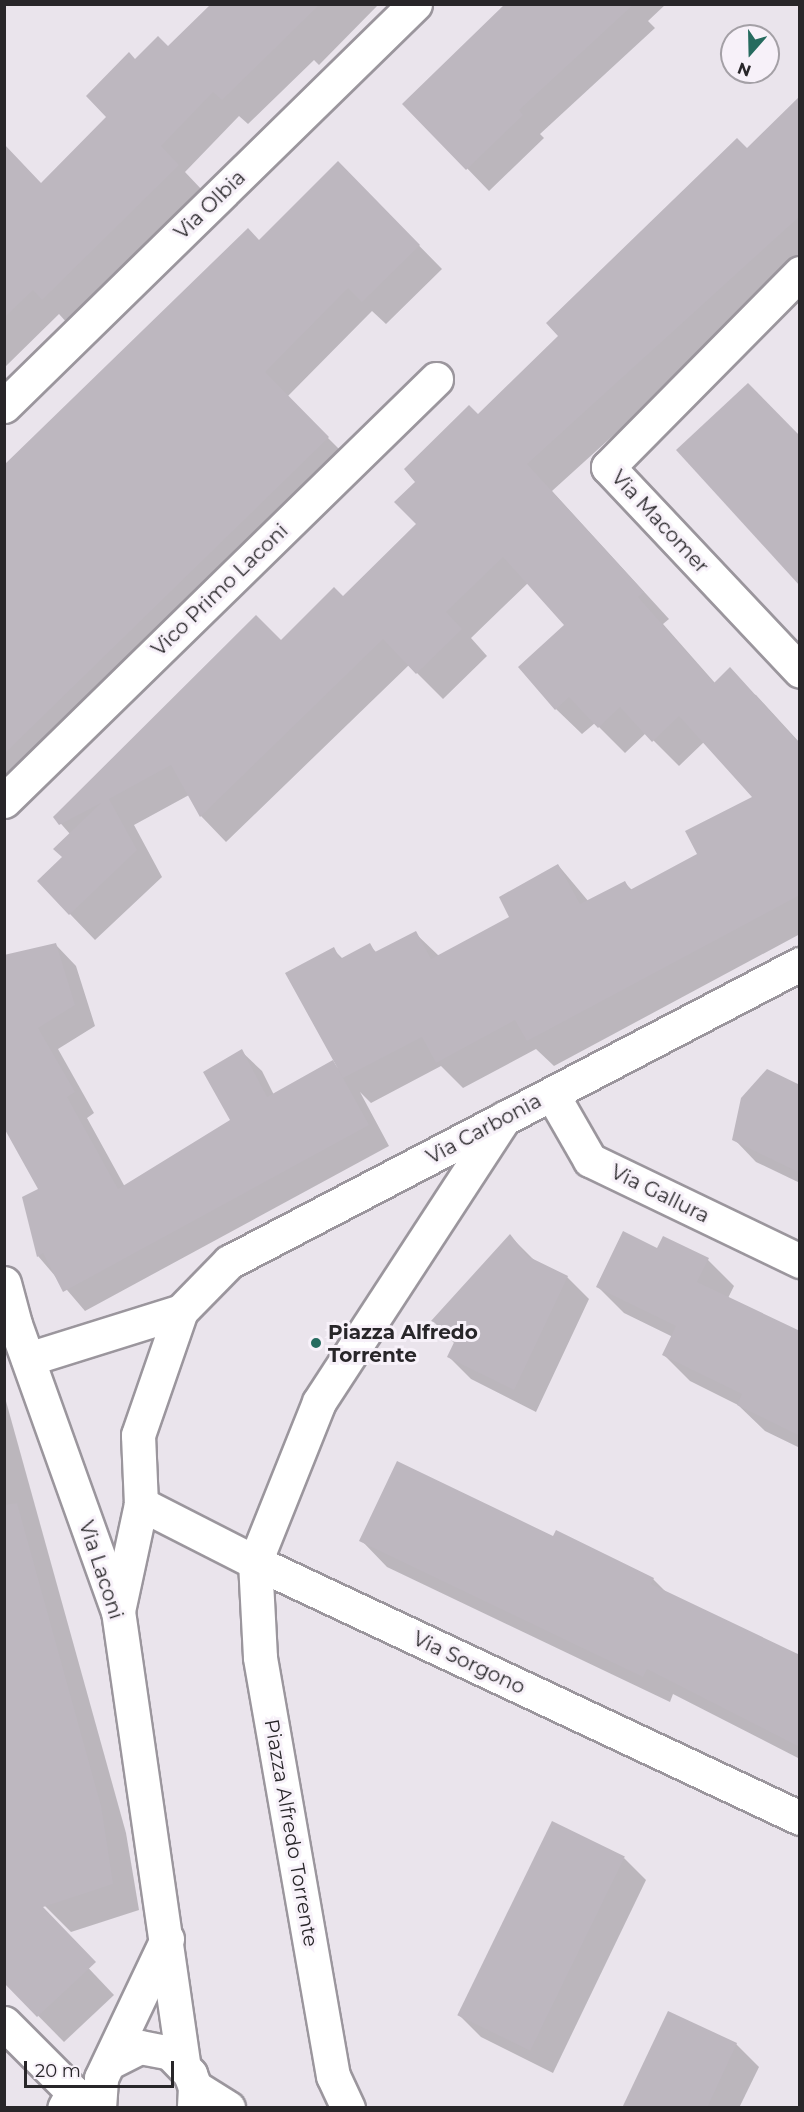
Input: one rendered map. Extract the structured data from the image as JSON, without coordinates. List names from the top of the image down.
{
  "streets": {
    "street": [
      "Via Olbia",
      "Via Macomer",
      "Vico Primo Laconi",
      "Via Carbonia",
      "Via Gallura",
      "Via Laconi",
      "Via Sorgono",
      "Piazza Alfredo Torrente"
    ]
  },
  "crossings": [
    ["Via Carbonia", "Via Gallura"],
    ["Via Carbonia", "Via Laconi"],
    ["Via Carbonia", "Via Sorgono"],
    ["Via Carbonia", "Piazza Alfredo Torrente"],
    ["Via Sorgono", "Piazza Alfredo Torrente"]
  ],
  "places": ["Piazza Alfredo Torrente"],
  "scale_bar": "20 m",
  "north": "bottom"
}
